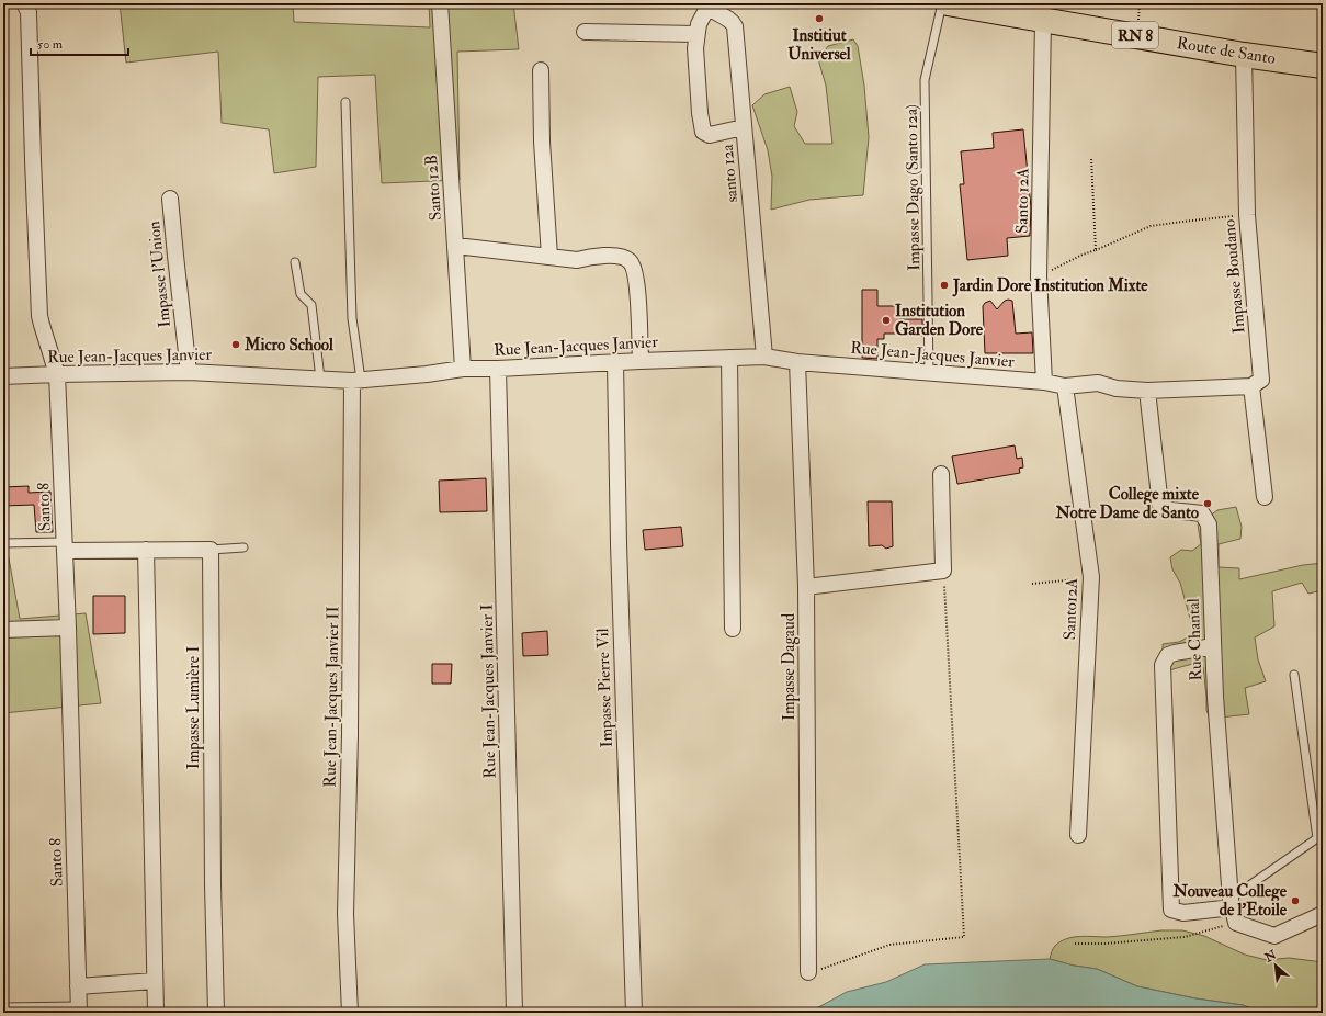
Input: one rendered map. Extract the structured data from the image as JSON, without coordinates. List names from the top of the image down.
{
  "streets": {
    "main road": ["RN 8", "Route de Santo"],
    "street": [
      "santo 12a",
      "Santo 12B",
      "Santo 12A",
      "Impasse l'Union",
      "Impasse Boudano",
      "Rue Jean-Jacques Janvier",
      "Santo 8",
      "Santo12A",
      "Rue Chantal",
      "Impasse Dagaud",
      "Impasse Pierre Vil",
      "Rue Jean-Jacques Janvier I",
      "Rue Jean-Jacques Janvier II",
      "Impasse Lumière I"
    ],
    "lane": ["Impasse Dago (Santo 12a)"]
  },
  "crossings": [
    ["Route de Santo", "Santo 12A"],
    ["Route de Santo", "Impasse Boudano"],
    ["santo 12a", "Rue Jean-Jacques Janvier"],
    ["Santo 12B", "Rue Jean-Jacques Janvier"],
    ["Impasse Dago (Santo 12a)", "Rue Jean-Jacques Janvier"],
    ["Santo 12A", "Rue Jean-Jacques Janvier"],
    ["Impasse l'Union", "Rue Jean-Jacques Janvier"],
    ["Rue Jean-Jacques Janvier", "Santo 8"],
    ["Rue Jean-Jacques Janvier", "Santo12A"],
    ["Rue Jean-Jacques Janvier", "Rue Chantal"],
    ["Rue Jean-Jacques Janvier", "Impasse Dagaud"],
    ["Rue Jean-Jacques Janvier", "Impasse Pierre Vil"],
    ["Rue Jean-Jacques Janvier", "Rue Jean-Jacques Janvier I"],
    ["Rue Jean-Jacques Janvier", "Rue Jean-Jacques Janvier II"]
  ],
  "places": [
    "Institiut Universel",
    "Jardin Dore Institution Mixte",
    "Institution Garden Dore",
    "Micro School",
    "College mixte Notre Dame de Santo",
    "Nouveau College de l'Etoile"
  ],
  "scale_bar": "50 m",
  "north": "top left"
}
